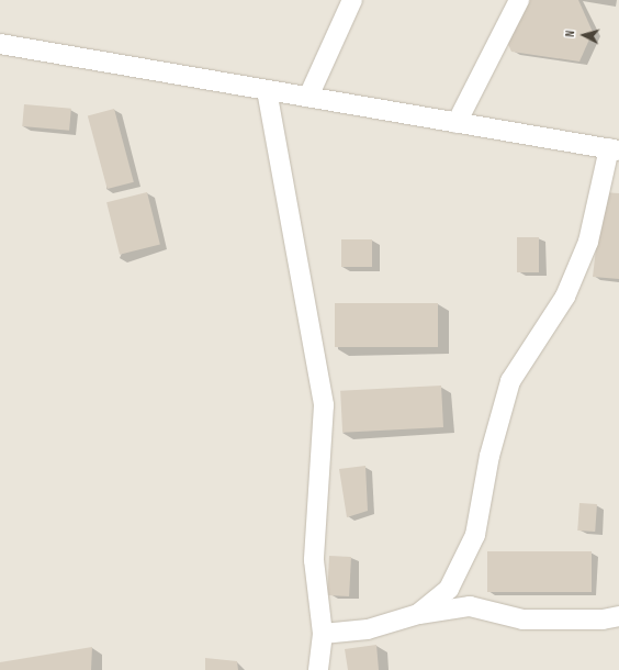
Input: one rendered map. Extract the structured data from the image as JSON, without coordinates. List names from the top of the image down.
{
  "north": "left"
}
